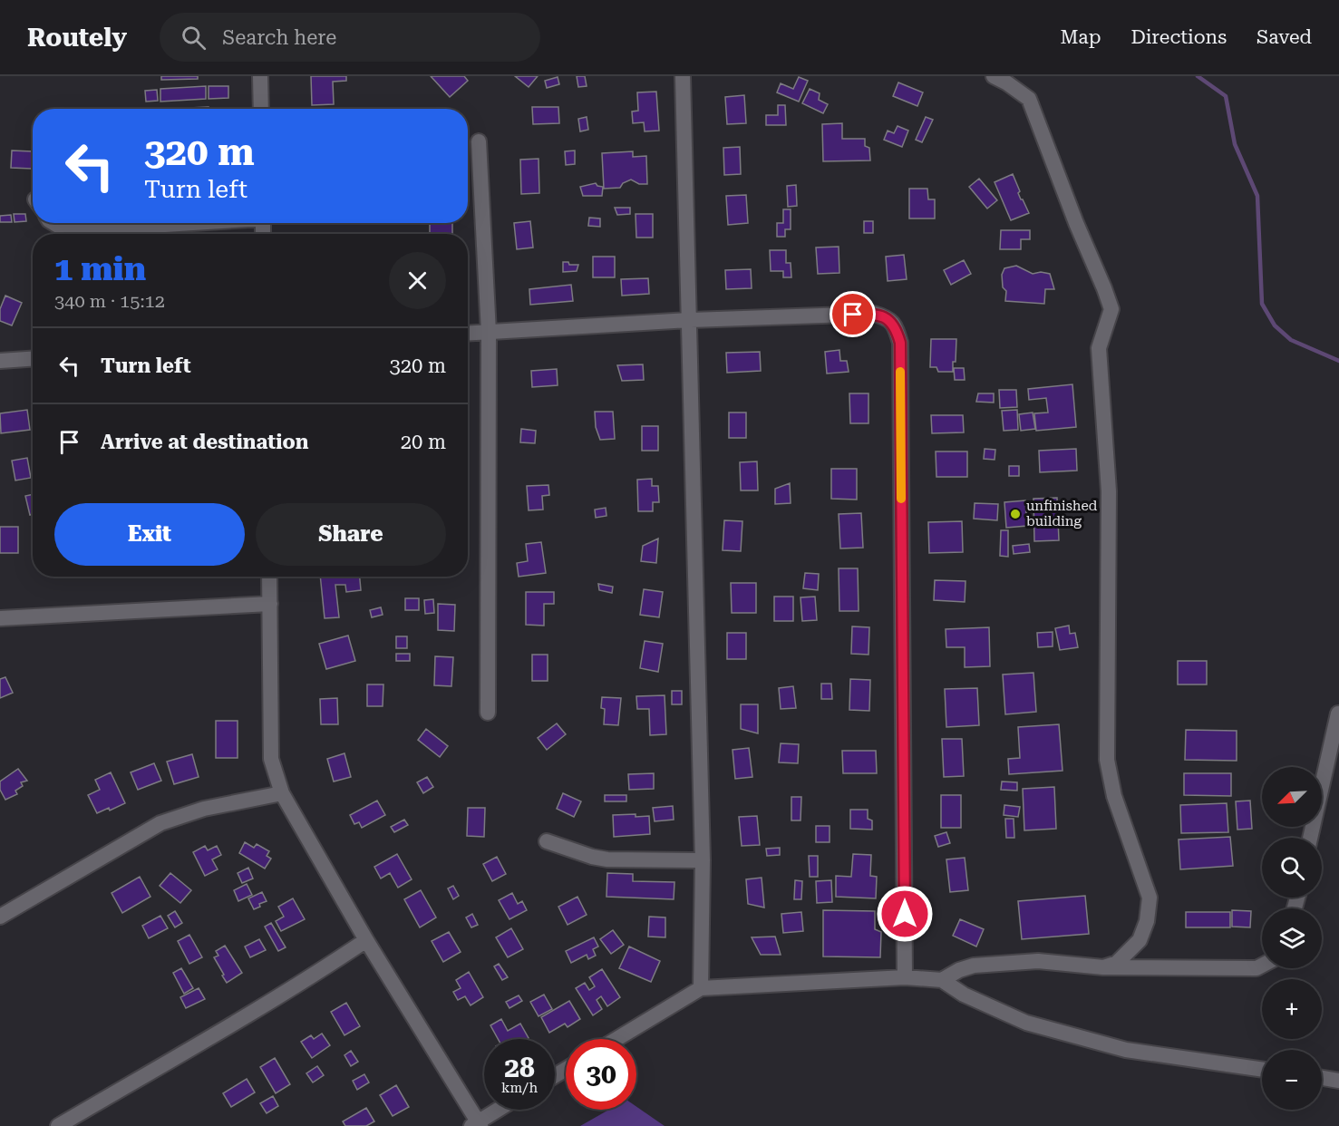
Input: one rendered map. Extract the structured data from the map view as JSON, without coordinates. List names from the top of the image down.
{
  "places": ["unfinished building"],
  "north": "bottom left",
  "page": {
    "header": "Routely",
    "search": "Search here",
    "nav": ["Map", "Directions", "Saved"],
    "turn": ["320 m", "Turn left"],
    "heading": ["1 min", "340 m · 15:12"],
    "list": [
      {
        "name": "Turn left",
        "value": "320 m"
      },
      {
        "name": "Arrive at destination",
        "value": "20 m"
      }
    ],
    "buttons": ["Exit", "Share"],
    "map_buttons": ["+", "−"],
    "speed": "28 km/h",
    "limit": "30"
  }
}
